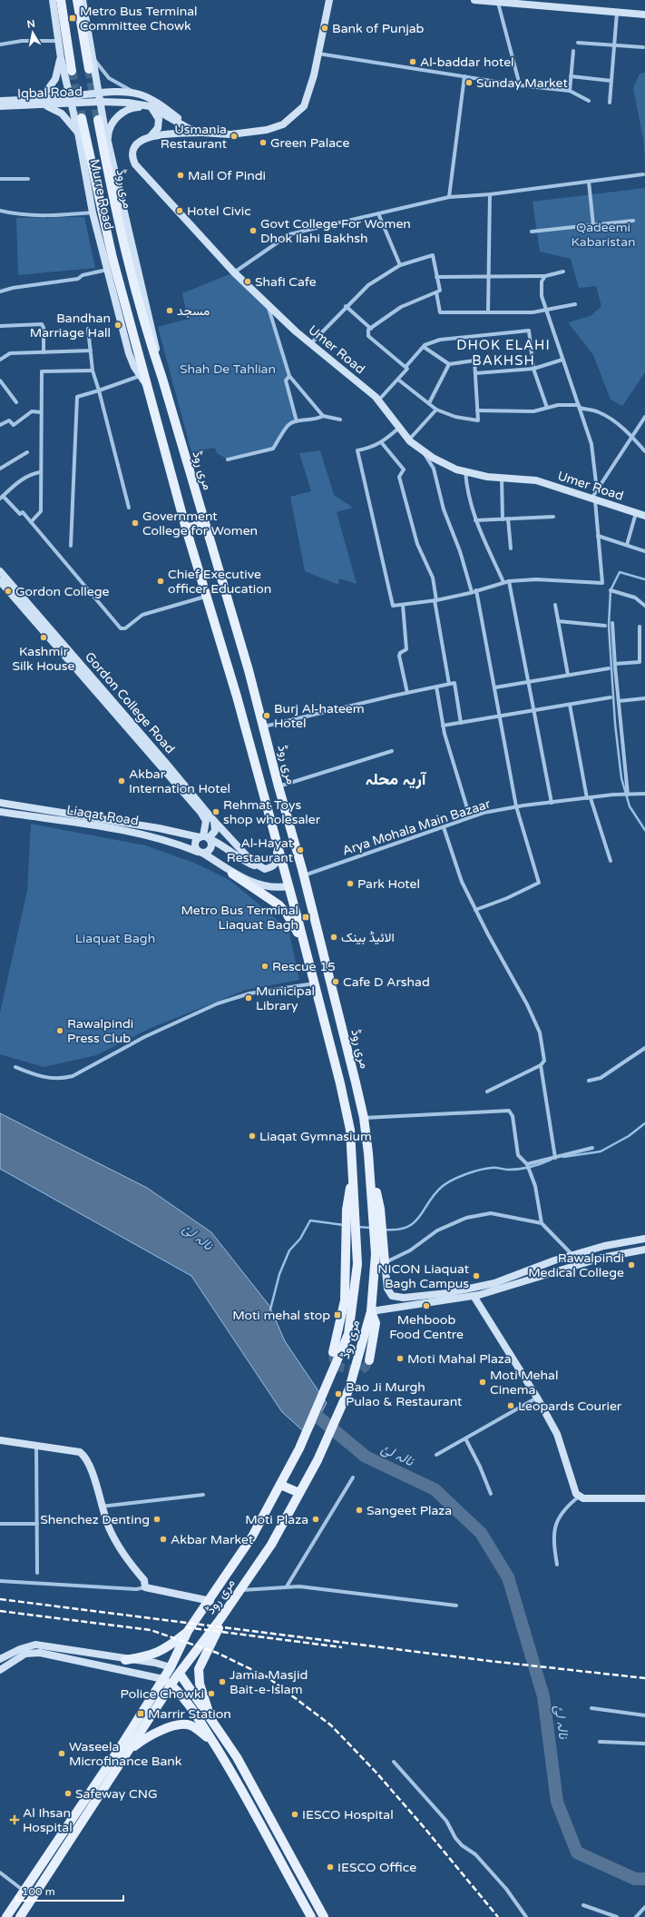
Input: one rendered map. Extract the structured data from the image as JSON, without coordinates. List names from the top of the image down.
{
  "streets": {
    "main road": ["مری روڈ"],
    "street": [
      "Iqbal Road",
      "Murre Road",
      "Umer Road",
      "Gordon College Road",
      "Liaqat Road",
      "Arya Mohala Main Bazaar"
    ]
  },
  "crossings": [
    ["Iqbal Road", "Murre Road"],
    ["مری روڈ", "Murre Road"],
    ["مری روڈ", "Liaqat Road"],
    ["مری روڈ", "Arya Mohala Main Bazaar"],
    ["Gordon College Road", "Liaqat Road"]
  ],
  "districts": ["DHOK ELAHI BAKHSH", "آریہ محلہ"],
  "water": ["نالہ لئ"],
  "parks": ["Qadeemi Kabaristan", "Shah De Tahlian", "Liaquat Bagh"],
  "places": {
    "transit": [
      "Metro Bus Terminal Committee Chowk",
      "Metro Bus Terminal Liaquat Bagh",
      "Moti mehal stop",
      "Marrir Station"
    ],
    "other": [
      "Bank of Punjab",
      "Al-baddar hotel",
      "Sunday Market",
      "Usmania Restaurant",
      "Green Palace",
      "Mall Of Pindi",
      "Hotel Civic",
      "Govt College For Women Dhok Ilahi Bakhsh",
      "Shafi Cafe",
      "مسجد",
      "Bandhan Marriage Hall",
      "Government College for Women",
      "Chief Executive officer Education",
      "Gordon College",
      "Kashmir Silk House",
      "Burj Al-hateem Hotel",
      "Akbar Internation Hotel",
      "Rehmat Toys shop wholesaler",
      "Al-Hayat Restaurant",
      "Park Hotel",
      "الائیڈ بینک",
      "Rescue 15",
      "Cafe D Arshad",
      "Municipal Library",
      "Rawalpindi Press Club",
      "Liaqat Gymnasium",
      "Rawalpindi Medical College",
      "NICON Liaquat Bagh Campus",
      "Mehboob Food Centre",
      "Moti Mahal Plaza",
      "Moti Mehal Cinema",
      "Bao Ji Murgh Pulao & Restaurant",
      "Leopards Courier",
      "Sangeet Plaza",
      "Shenchez Denting",
      "Moti Plaza",
      "Akbar Market",
      "Jamia Masjid Bait-e-Islam",
      "Police Chowki",
      "Waseela Microfinance Bank",
      "Safeway CNG",
      "IESCO Hospital",
      "IESCO Office"
    ],
    "health": ["Al Ihsan Hospital"]
  },
  "scale_bar": "100 m",
  "north": "top"
}
